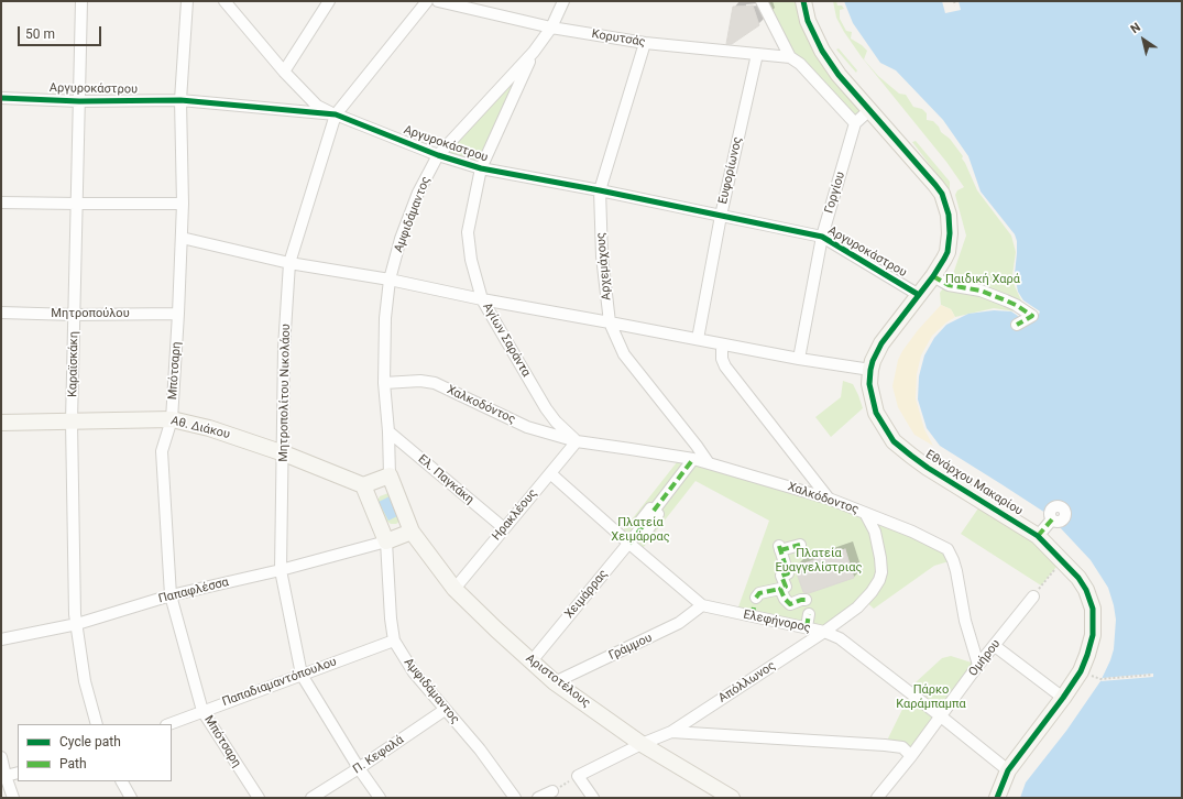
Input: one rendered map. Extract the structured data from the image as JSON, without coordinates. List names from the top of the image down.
{
  "streets": {
    "street": [
      "Κορυτσάς",
      "Αργυροκάστρου",
      "Ευφορίωνος",
      "Γοργίου",
      "Αμφιδάμαντος",
      "Αρχεμάχους",
      "Μητροπούλου",
      "Αγίων Σαράντα",
      "Καραϊσκάκη",
      "Μπότσαρη",
      "Μητροπολίτου Νικολάου",
      "Χαλκοδόντος",
      "Αθ. Διάκου",
      "Ελ. Παγκάκη",
      "Εθνάρχου Μακαρίου",
      "Χαλκόδοντος",
      "Ηρακλέους",
      "Παπαφλέσσα",
      "Χειμάρρας",
      "Ελεφήνορος",
      "Γράμμου",
      "Ομήρου",
      "Αριστοτέλους",
      "Παπαδιαμαντόπουλου",
      "Απόλλωνος",
      "Π. Κεφαλά"
    ]
  },
  "crossings": [
    ["Κορυτσάς", "Ευφορίωνος"],
    ["Κορυτσάς", "Αμφιδάμαντος"],
    ["Κορυτσάς", "Αρχεμάχους"],
    ["Αργυροκάστρου", "Ευφορίωνος"],
    ["Αργυροκάστρου", "Γοργίου"],
    ["Αργυροκάστρου", "Αμφιδάμαντος"],
    ["Αργυροκάστρου", "Αρχεμάχους"],
    ["Αργυροκάστρου", "Αγίων Σαράντα"],
    ["Αργυροκάστρου", "Καραϊσκάκη"],
    ["Αργυροκάστρου", "Μπότσαρη"],
    ["Αργυροκάστρου", "Μητροπολίτου Νικολάου"],
    ["Αργυροκάστρου", "Εθνάρχου Μακαρίου"],
    ["Αμφιδάμαντος", "Αγίων Σαράντα"],
    ["Αμφιδάμαντος", "Χαλκοδόντος"],
    ["Αμφιδάμαντος", "Ελ. Παγκάκη"],
    ["Αμφιδάμαντος", "Παπαφλέσσα"],
    ["Αμφιδάμαντος", "Αριστοτέλους"],
    ["Αμφιδάμαντος", "Παπαδιαμαντόπουλου"],
    ["Αμφιδάμαντος", "Π. Κεφαλά"],
    ["Αρχεμάχους", "Χαλκόδοντος"],
    ["Μητροπούλου", "Καραϊσκάκη"],
    ["Μητροπούλου", "Μπότσαρη"],
    ["Αγίων Σαράντα", "Χαλκοδόντος"],
    ["Αγίων Σαράντα", "Χαλκόδοντος"],
    ["Αγίων Σαράντα", "Ηρακλέους"],
    ["Καραϊσκάκη", "Αθ. Διάκου"],
    ["Καραϊσκάκη", "Παπαφλέσσα"],
    ["Μπότσαρη", "Αθ. Διάκου"],
    ["Μπότσαρη", "Παπαφλέσσα"],
    ["Μπότσαρη", "Παπαδιαμαντόπουλου"],
    ["Μητροπολίτου Νικολάου", "Αθ. Διάκου"],
    ["Μητροπολίτου Νικολάου", "Παπαφλέσσα"],
    ["Μητροπολίτου Νικολάου", "Παπαδιαμαντόπουλου"],
    ["Μητροπολίτου Νικολάου", "Π. Κεφαλά"],
    ["Χαλκοδόντος", "Χαλκόδοντος"],
    ["Χαλκοδόντος", "Ηρακλέους"],
    ["Ελ. Παγκάκη", "Ηρακλέους"],
    ["Εθνάρχου Μακαρίου", "Ελεφήνορος"],
    ["Χαλκόδοντος", "Ηρακλέους"],
    ["Χαλκόδοντος", "Χειμάρρας"],
    ["Χαλκόδοντος", "Ομήρου"],
    ["Χαλκόδοντος", "Απόλλωνος"],
    ["Ηρακλέους", "Ελεφήνορος"],
    ["Ηρακλέους", "Αριστοτέλους"],
    ["Χειμάρρας", "Ελεφήνορος"],
    ["Χειμάρρας", "Αριστοτέλους"],
    ["Ελεφήνορος", "Γράμμου"],
    ["Ελεφήνορος", "Ομήρου"],
    ["Ελεφήνορος", "Απόλλωνος"],
    ["Γράμμου", "Αριστοτέλους"],
    ["Αριστοτέλους", "Απόλλωνος"]
  ],
  "parks": [
    "Παιδική Χαρά",
    "Πλατεία Χειμάρρας",
    "Πλατεία Ευαγγελίστριας",
    "Πάρκο Καράμπαμπα"
  ],
  "legend": ["Cycle path", "Path"],
  "scale_bar": "50 m",
  "north": "top left"
}
